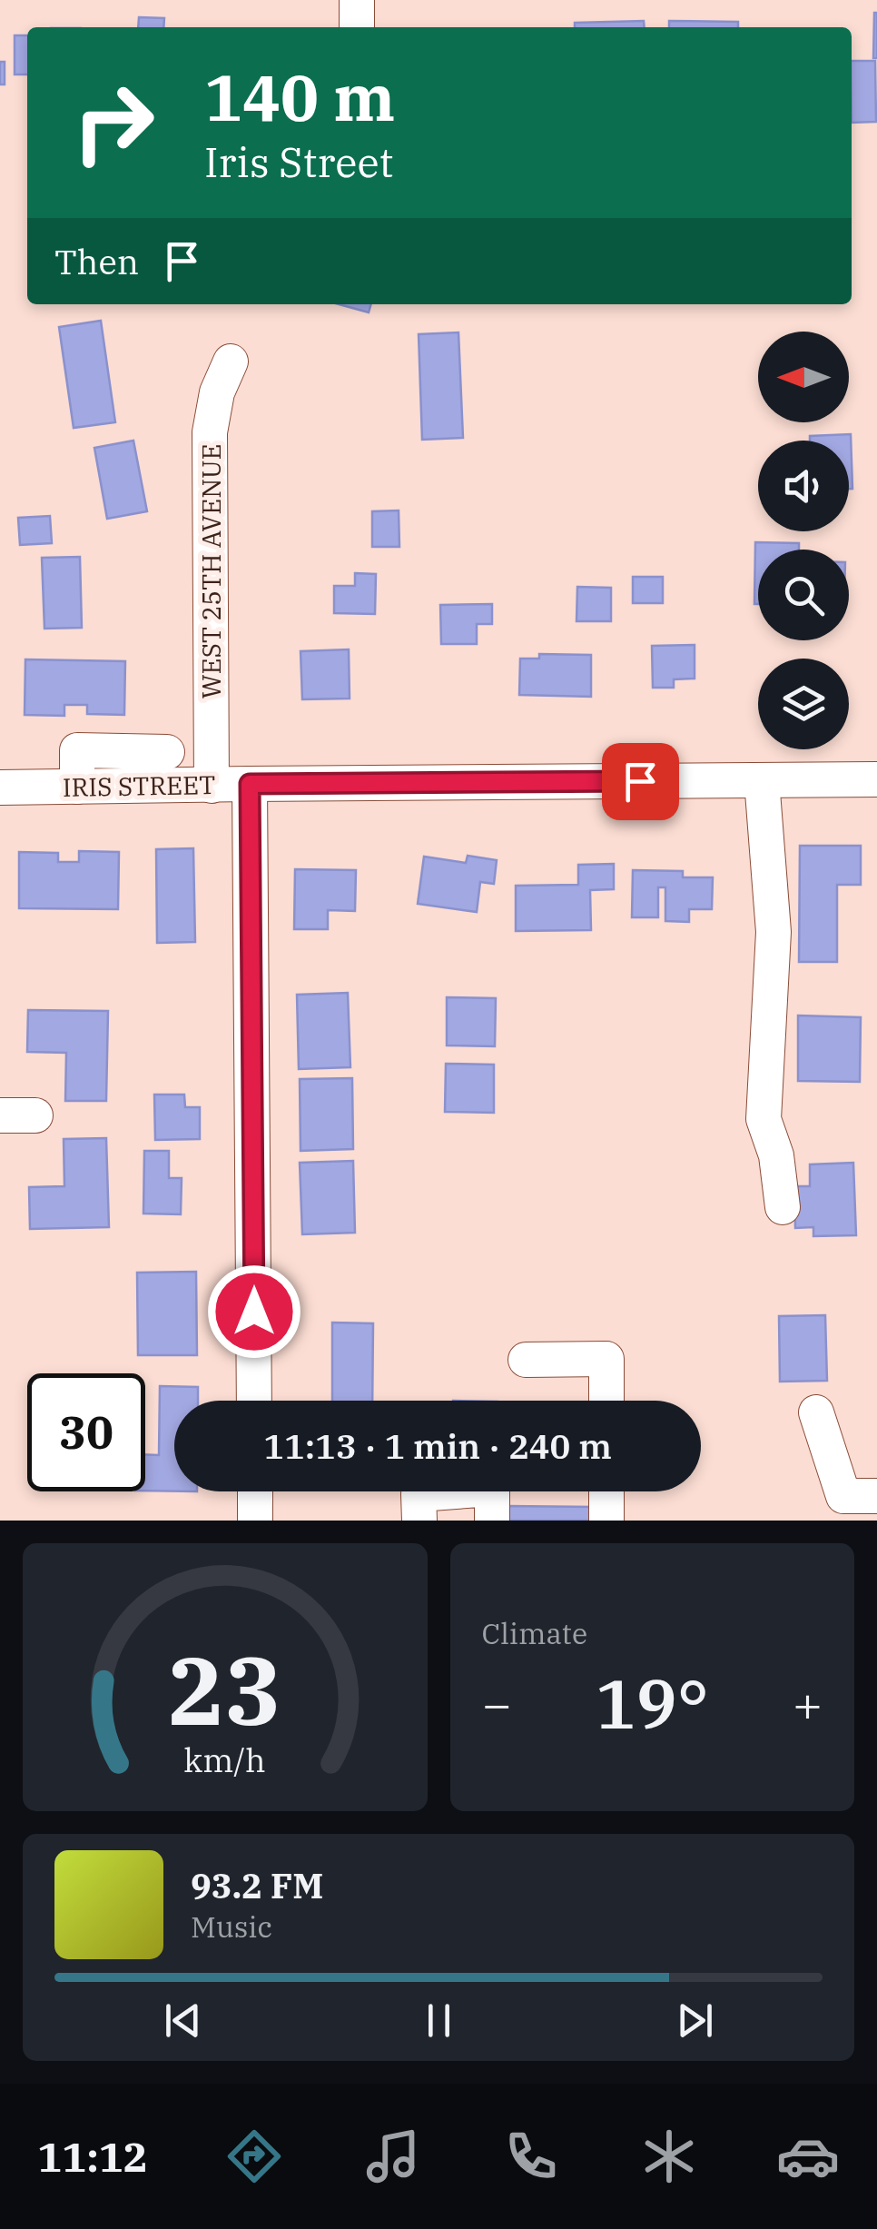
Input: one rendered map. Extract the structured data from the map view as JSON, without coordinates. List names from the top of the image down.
{
  "streets": {
    "street": ["WEST 25TH AVENUE", "IRIS STREET"]
  },
  "crossings": [
    ["WEST 25TH AVENUE", "IRIS STREET"]
  ],
  "north": "left",
  "page": {
    "turn": ["140 m", "Iris Street"],
    "then": "Then",
    "limit": "30",
    "trip": "11:13 · 1 min · 240 m",
    "tile": "Climate",
    "heat": ["−", "19°", "+"],
    "song": ["93.2 FM", "Music"],
    "tabs": "11:12",
    "gauge": ["23", "km/h"]
  }
}
